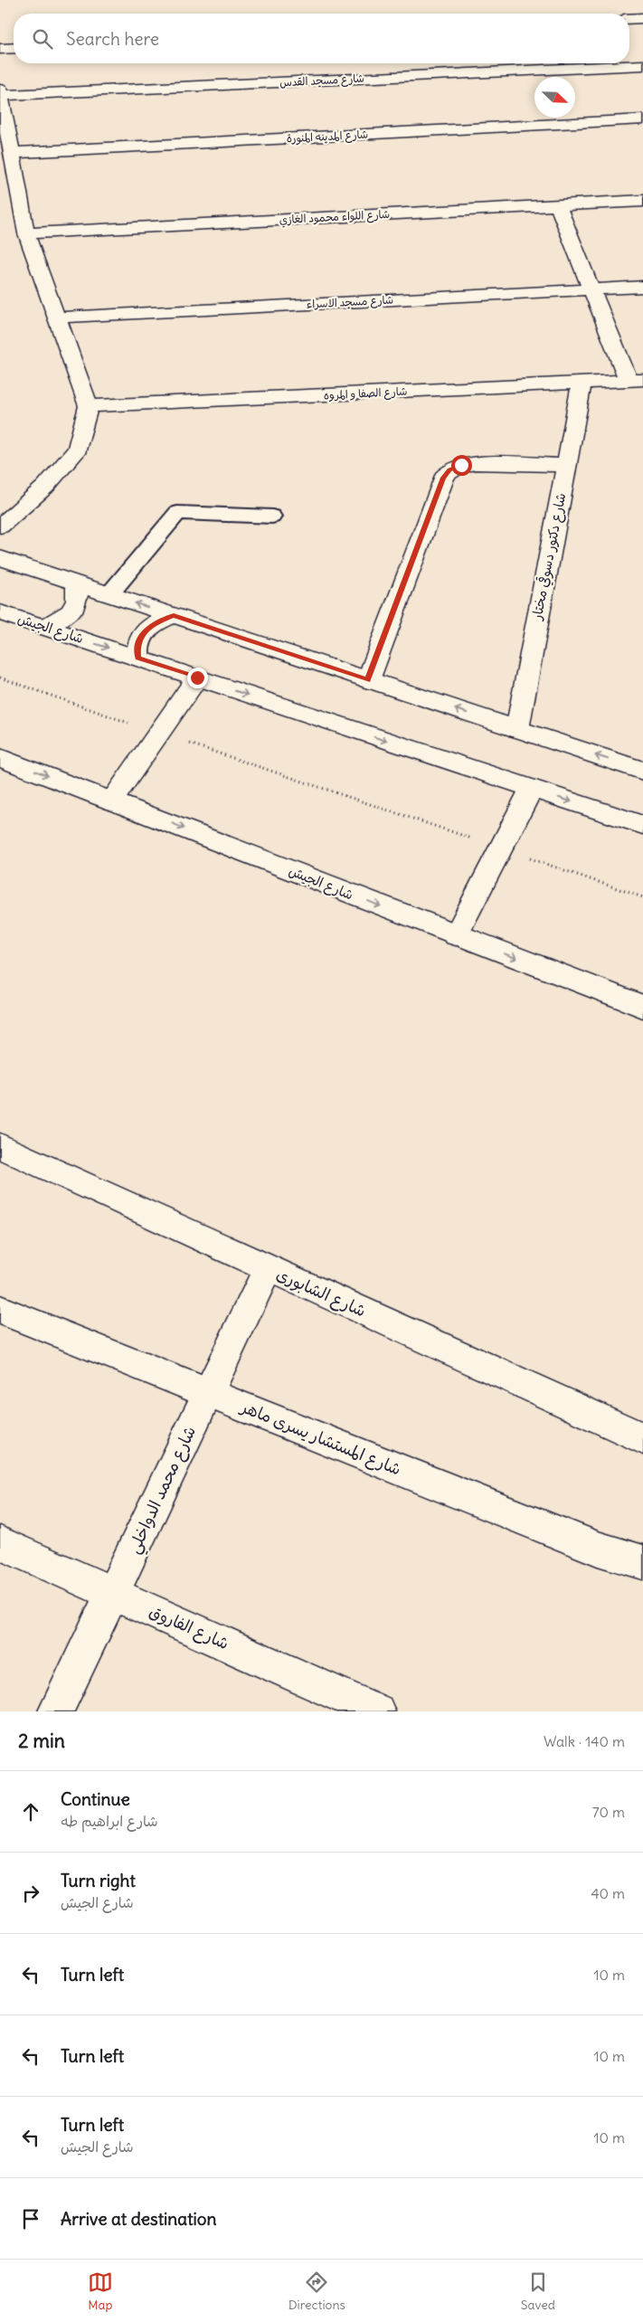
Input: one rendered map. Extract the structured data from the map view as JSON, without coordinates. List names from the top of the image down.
{
  "streets": {
    "street": [
      "شارع مسجد القدس",
      "شارع المدينه المنورة",
      "شارع اللواء محمود الغازي",
      "شارع مسجد الاسراء",
      "شارع الصفا و المروه",
      "شارع دكتور دسوقي مختار",
      "شارع الجيش",
      "شارع الشابورى",
      "شارع المستشار يسرى ماهر",
      "شارع محمد الدواخلي",
      "شارع الفاروق"
    ]
  },
  "crossings": [
    ["شارع الصفا و المروه", "شارع دكتور دسوقي مختار"],
    ["شارع الشابورى", "شارع محمد الدواخلي"],
    ["شارع المستشار يسرى ماهر", "شارع محمد الدواخلي"],
    ["شارع محمد الدواخلي", "شارع الفاروق"]
  ],
  "north": "bottom right",
  "page": {
    "search": "Search here",
    "heading": ["2 min", "Walk · 140 m"],
    "list": [
      ["Continue", "شارع ابراهيم طه", "70 m"],
      ["Turn right", "شارع الجيش", "40 m"],
      ["Turn left", "10 m"],
      ["Turn left", "10 m"],
      ["Turn left", "شارع الجيش", "10 m"],
      "Arrive at destination"
    ],
    "nav": ["Map", "Directions", "Saved"]
  }
}
